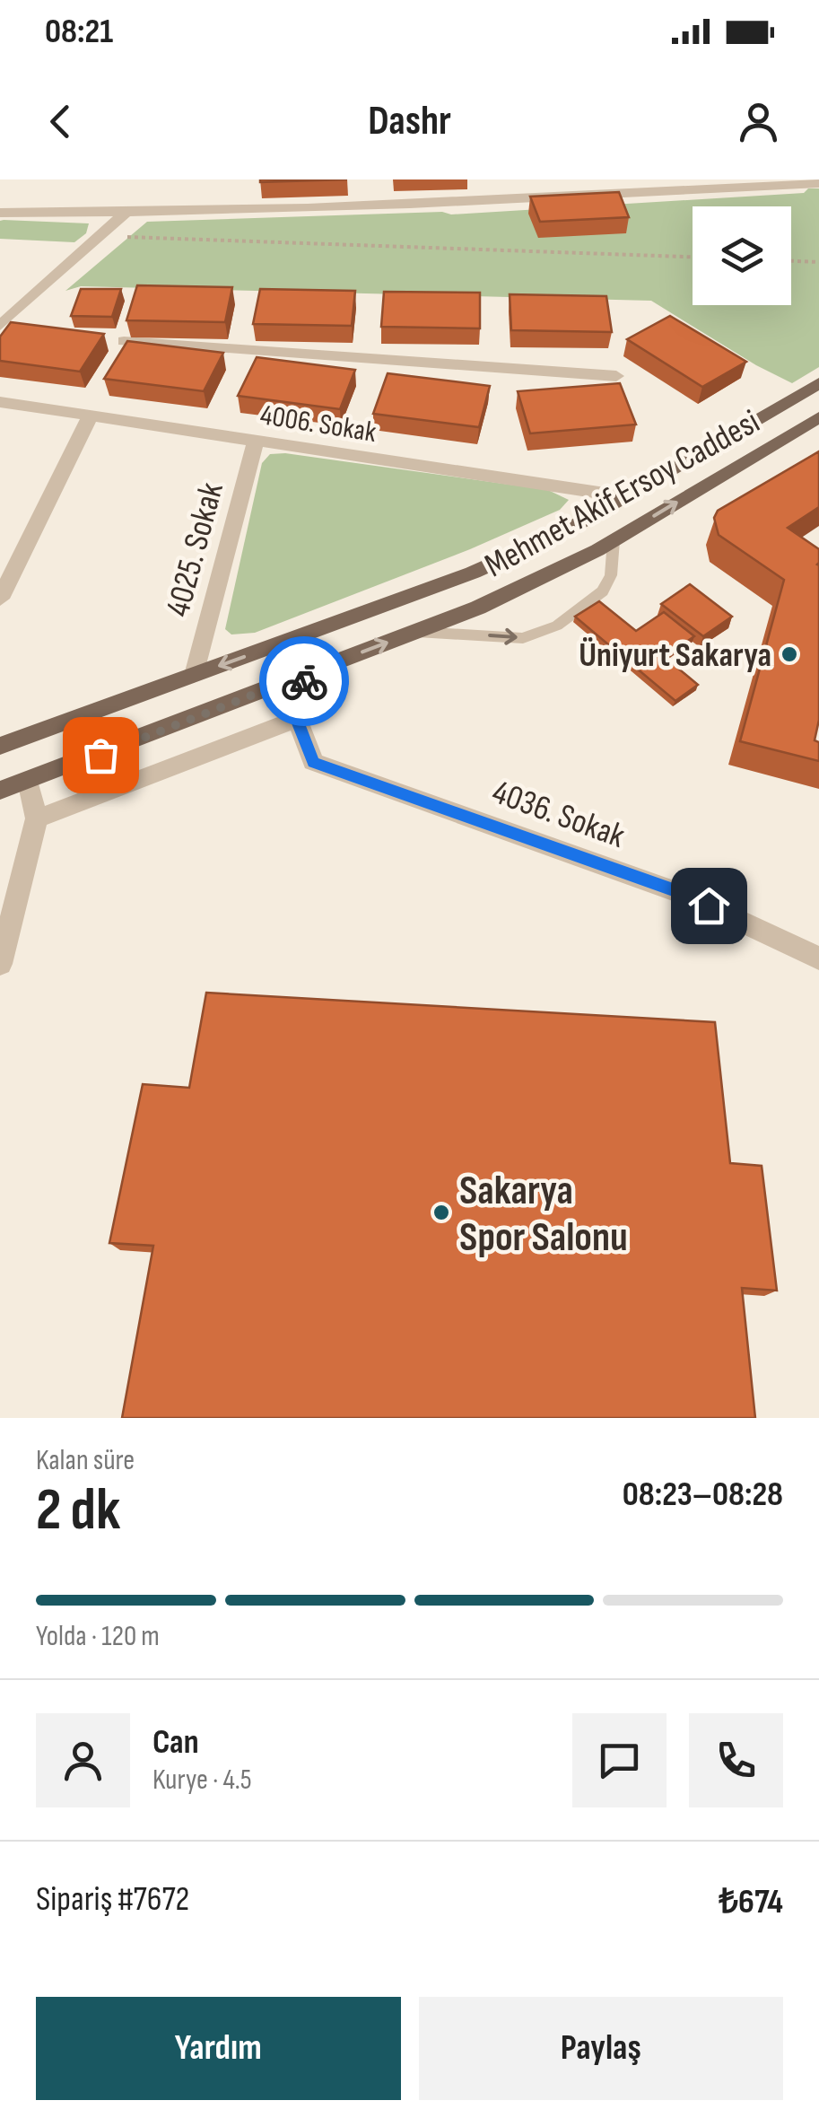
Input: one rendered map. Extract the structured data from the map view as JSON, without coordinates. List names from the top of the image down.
{
  "streets": {
    "main road": ["Mehmet Akif Ersoy Caddesi"],
    "street": ["4006. Sokak", "4025. Sokak", "4036. Sokak"]
  },
  "crossings": [
    ["4006. Sokak", "Mehmet Akif Ersoy Caddesi"],
    ["4006. Sokak", "4025. Sokak"],
    ["Mehmet Akif Ersoy Caddesi", "4025. Sokak"]
  ],
  "places": ["Üniyurt Sakarya", "Sakarya Spor Salonu"],
  "page": {
    "status": "08:21",
    "header": "Dashr",
    "heading": ["2 dk", "Kalan süre", "08:23–08:28"],
    "panel": [
      "Can",
      "Kurye · 4.5",
      "Sipariş #7672",
      "₺674"
    ],
    "bar": "Yolda · 120 m",
    "buttons": ["Yardım", "Paylaş"]
  }
}
